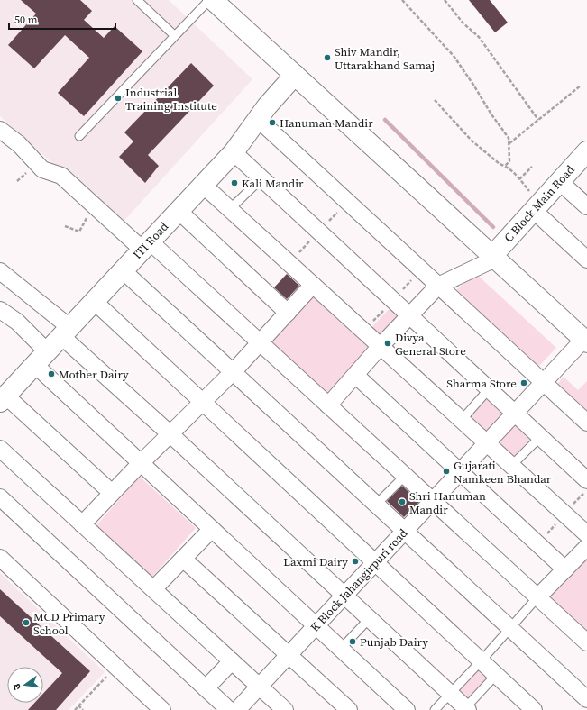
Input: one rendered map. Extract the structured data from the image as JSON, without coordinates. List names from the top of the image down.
{
  "streets": {
    "street": ["C Block Main Road", "ITI Road", "K Block Jahangirpuri road"]
  },
  "places": [
    "Shiv Mandir, Uttarakhand Samaj",
    "Industrial Training Institute",
    "Hanuman Mandir",
    "Kali Mandir",
    "Divya General Store",
    "Mother Dairy",
    "Sharma Store",
    "Gujarati Namkeen Bhandar",
    "Shri Hanuman Mandir",
    "Laxmi Dairy",
    "MCD Primary School",
    "Punjab Dairy"
  ],
  "scale_bar": "50 m",
  "north": "left"
}
